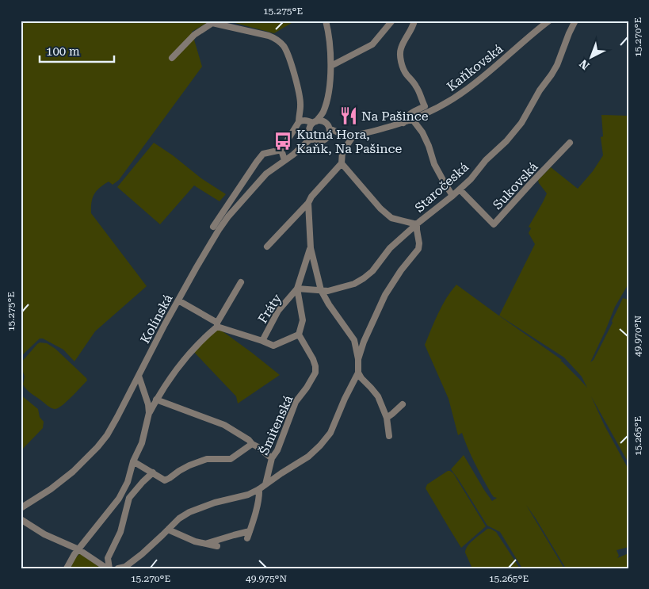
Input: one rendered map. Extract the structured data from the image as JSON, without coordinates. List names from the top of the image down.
{
  "streets": {
    "street": [
      "Kaňkovská",
      "Sukovská",
      "Staročeská",
      "Fráty",
      "Kolínská",
      "Šmitenská"
    ]
  },
  "crossings": [
    ["Kaňkovská", "Kolínská"],
    ["Sukovská", "Staročeská"],
    ["Fráty", "Kolínská"],
    ["Fráty", "Šmitenská"]
  ],
  "places": {
    "restaurant": ["Na Pašince"],
    "bus stop": ["Kutná Hora, Kaňk, Na Pašince"]
  },
  "scale_bar": "100 m",
  "north": "bottom left",
  "coordinates": [
    "15.275°E",
    "15.270°E",
    "49.970°N",
    "15.265°E",
    "49.975°N"
  ]
}
